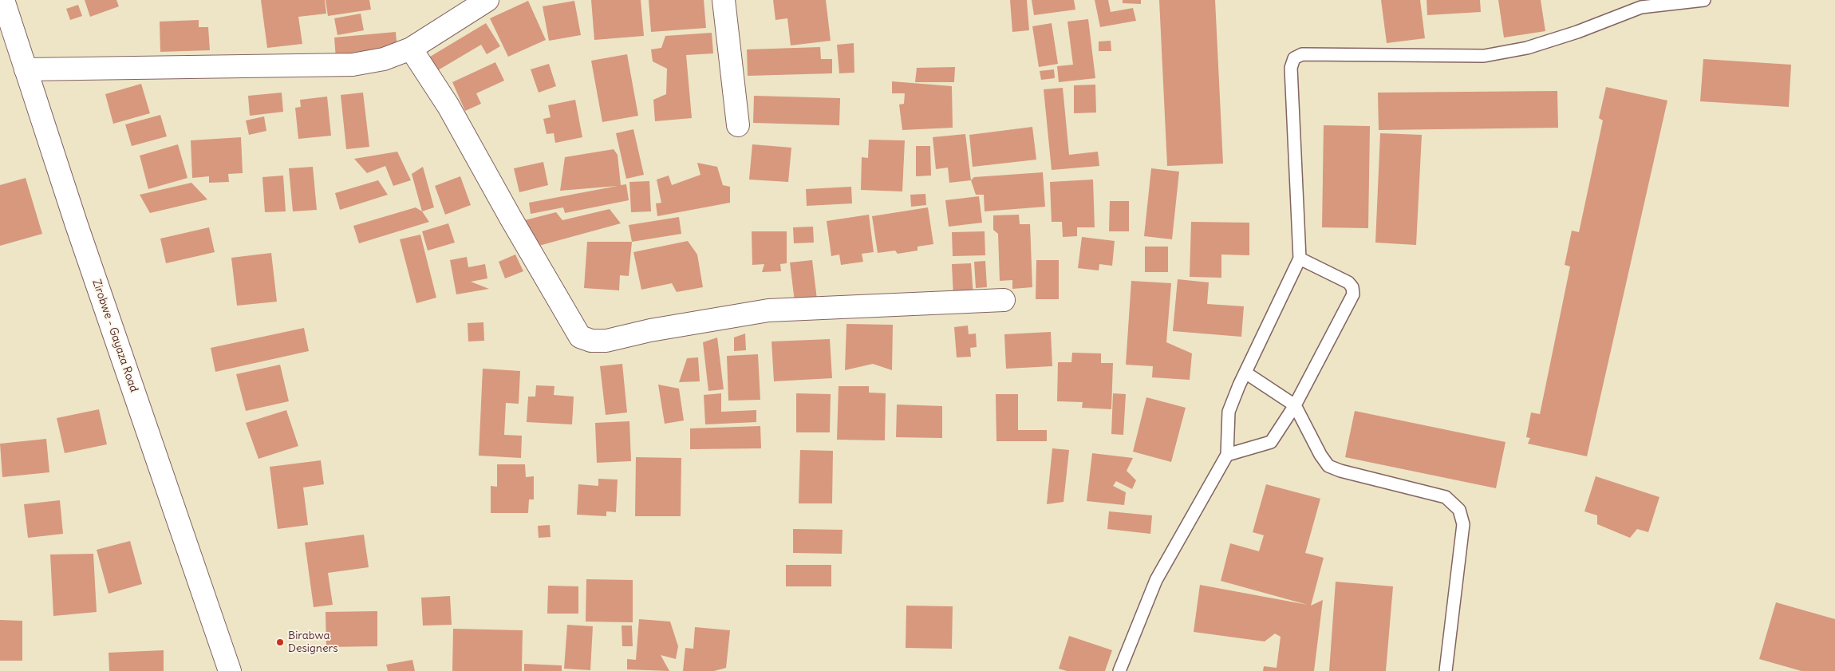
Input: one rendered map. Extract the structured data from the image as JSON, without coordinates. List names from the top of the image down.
{
  "streets": {
    "street": ["Zirobwe - Gayaza Road"]
  },
  "places": ["Birabwa Designers"]
}
